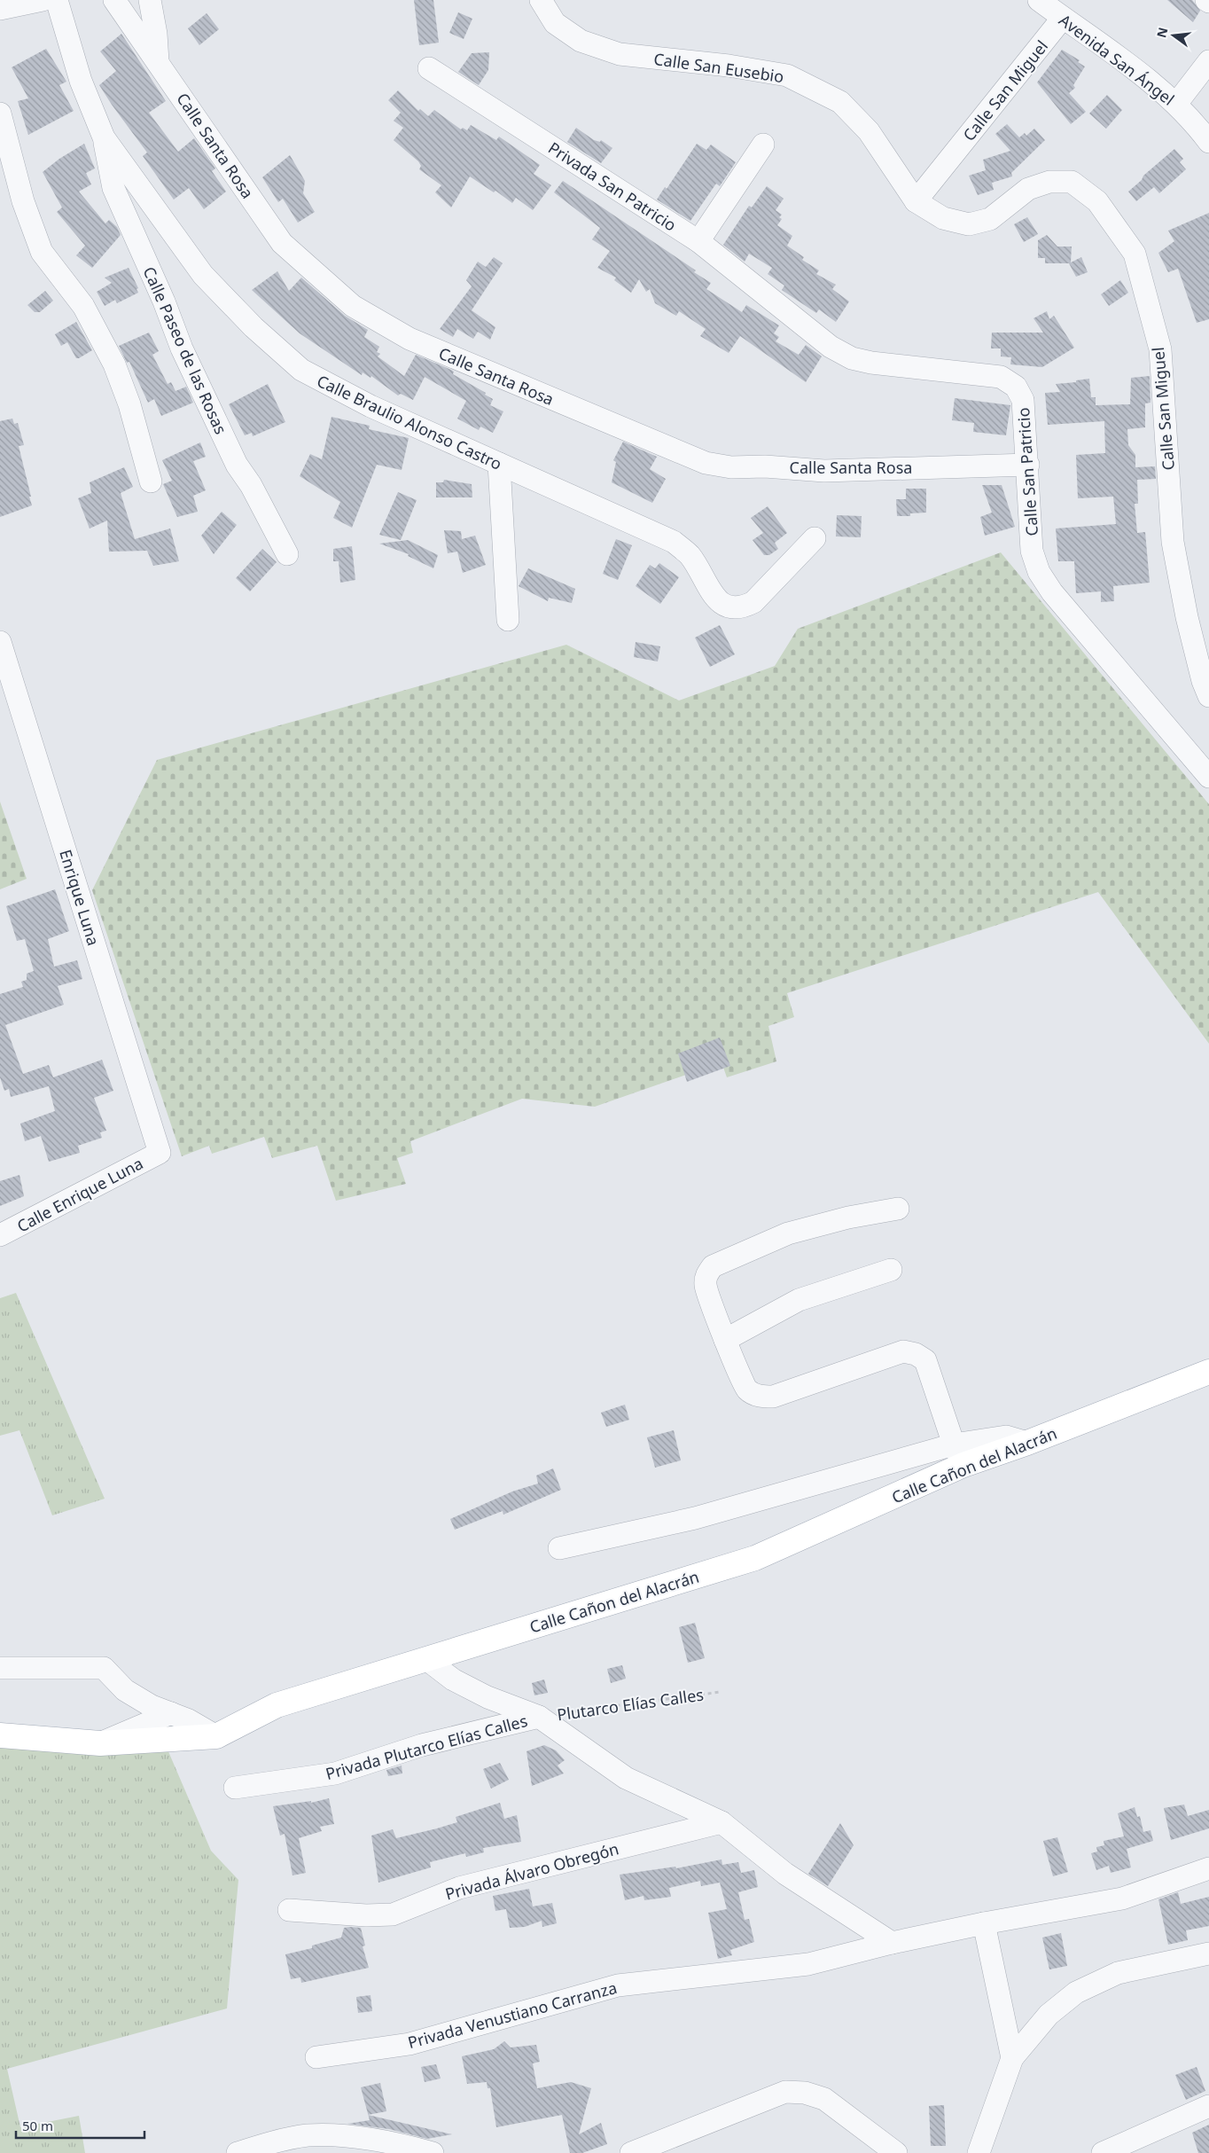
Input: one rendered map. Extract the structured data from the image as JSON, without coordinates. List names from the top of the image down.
{
  "streets": {
    "main road": ["Calle Cañon del Alacrán"],
    "street": [
      "Avenida San Ángel",
      "Calle San Eusebio",
      "Calle San Miguel",
      "Calle Santa Rosa",
      "Privada San Patricio",
      "Calle Paseo de las Rosas",
      "Calle Braulio Alonso Castro",
      "Calle San Patricio",
      "Enrique Luna",
      "Calle Enrique Luna",
      "Privada Plutarco Elías Calles",
      "Privada Álvaro Obregón",
      "Privada Venustiano Carranza"
    ],
    "path": ["Plutarco Elías Calles"]
  },
  "crossings": [
    ["Avenida San Ángel", "Calle San Miguel"],
    ["Calle San Eusebio", "Calle San Miguel"],
    ["Calle Santa Rosa", "Calle San Patricio"],
    ["Privada San Patricio", "Calle San Patricio"],
    ["Calle Paseo de las Rosas", "Calle Braulio Alonso Castro"],
    ["Enrique Luna", "Calle Enrique Luna"],
    ["Plutarco Elías Calles", "Privada Plutarco Elías Calles"]
  ],
  "scale_bar": "50 m",
  "north": "left"
}
